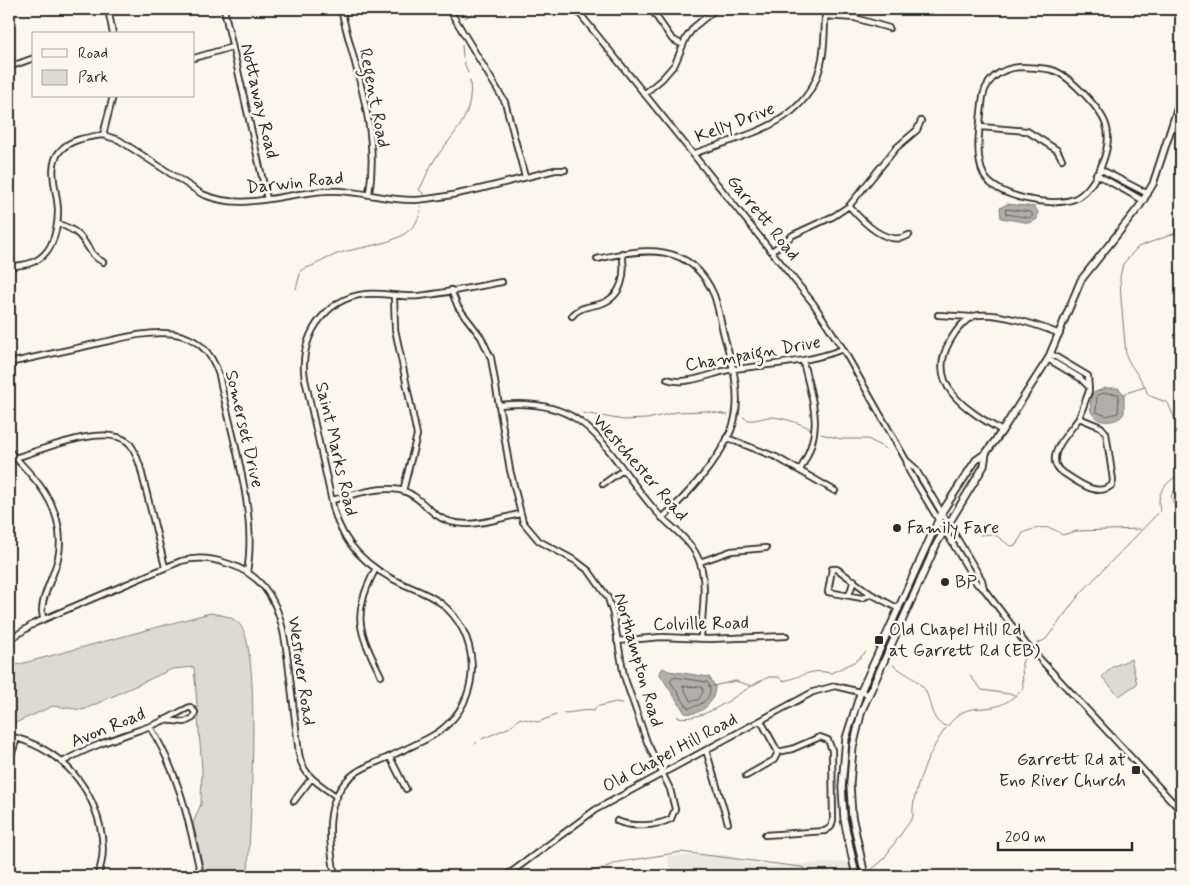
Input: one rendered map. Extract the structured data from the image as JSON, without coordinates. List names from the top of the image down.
{
  "streets": {
    "street": [
      "Regent Road",
      "Nottaway Road",
      "Kelly Drive",
      "Darwin Road",
      "Garrett Road",
      "Champaign Drive",
      "Somerset Drive",
      "Saint Marks Road",
      "Westchester Road",
      "Colville Road",
      "Northampton Road",
      "Westover Road",
      "Avon Road",
      "Old Chapel Hill Road"
    ]
  },
  "crossings": [
    ["Regent Road", "Darwin Road"],
    ["Nottaway Road", "Darwin Road"],
    ["Kelly Drive", "Garrett Road"],
    ["Garrett Road", "Champaign Drive"],
    ["Somerset Drive", "Westover Road"],
    ["Saint Marks Road", "Northampton Road"],
    ["Saint Marks Road", "Westover Road"],
    ["Westchester Road", "Colville Road"],
    ["Westchester Road", "Northampton Road"],
    ["Colville Road", "Northampton Road"],
    ["Northampton Road", "Old Chapel Hill Road"]
  ],
  "places": {
    "other": ["Family Fare", "BP"],
    "transit": ["Old Chapel Hill Rd at Garrett Rd (EB)", "Garrett Rd at Eno River Church"]
  },
  "legend": ["Road", "Park"],
  "scale_bar": "200 m"
}
